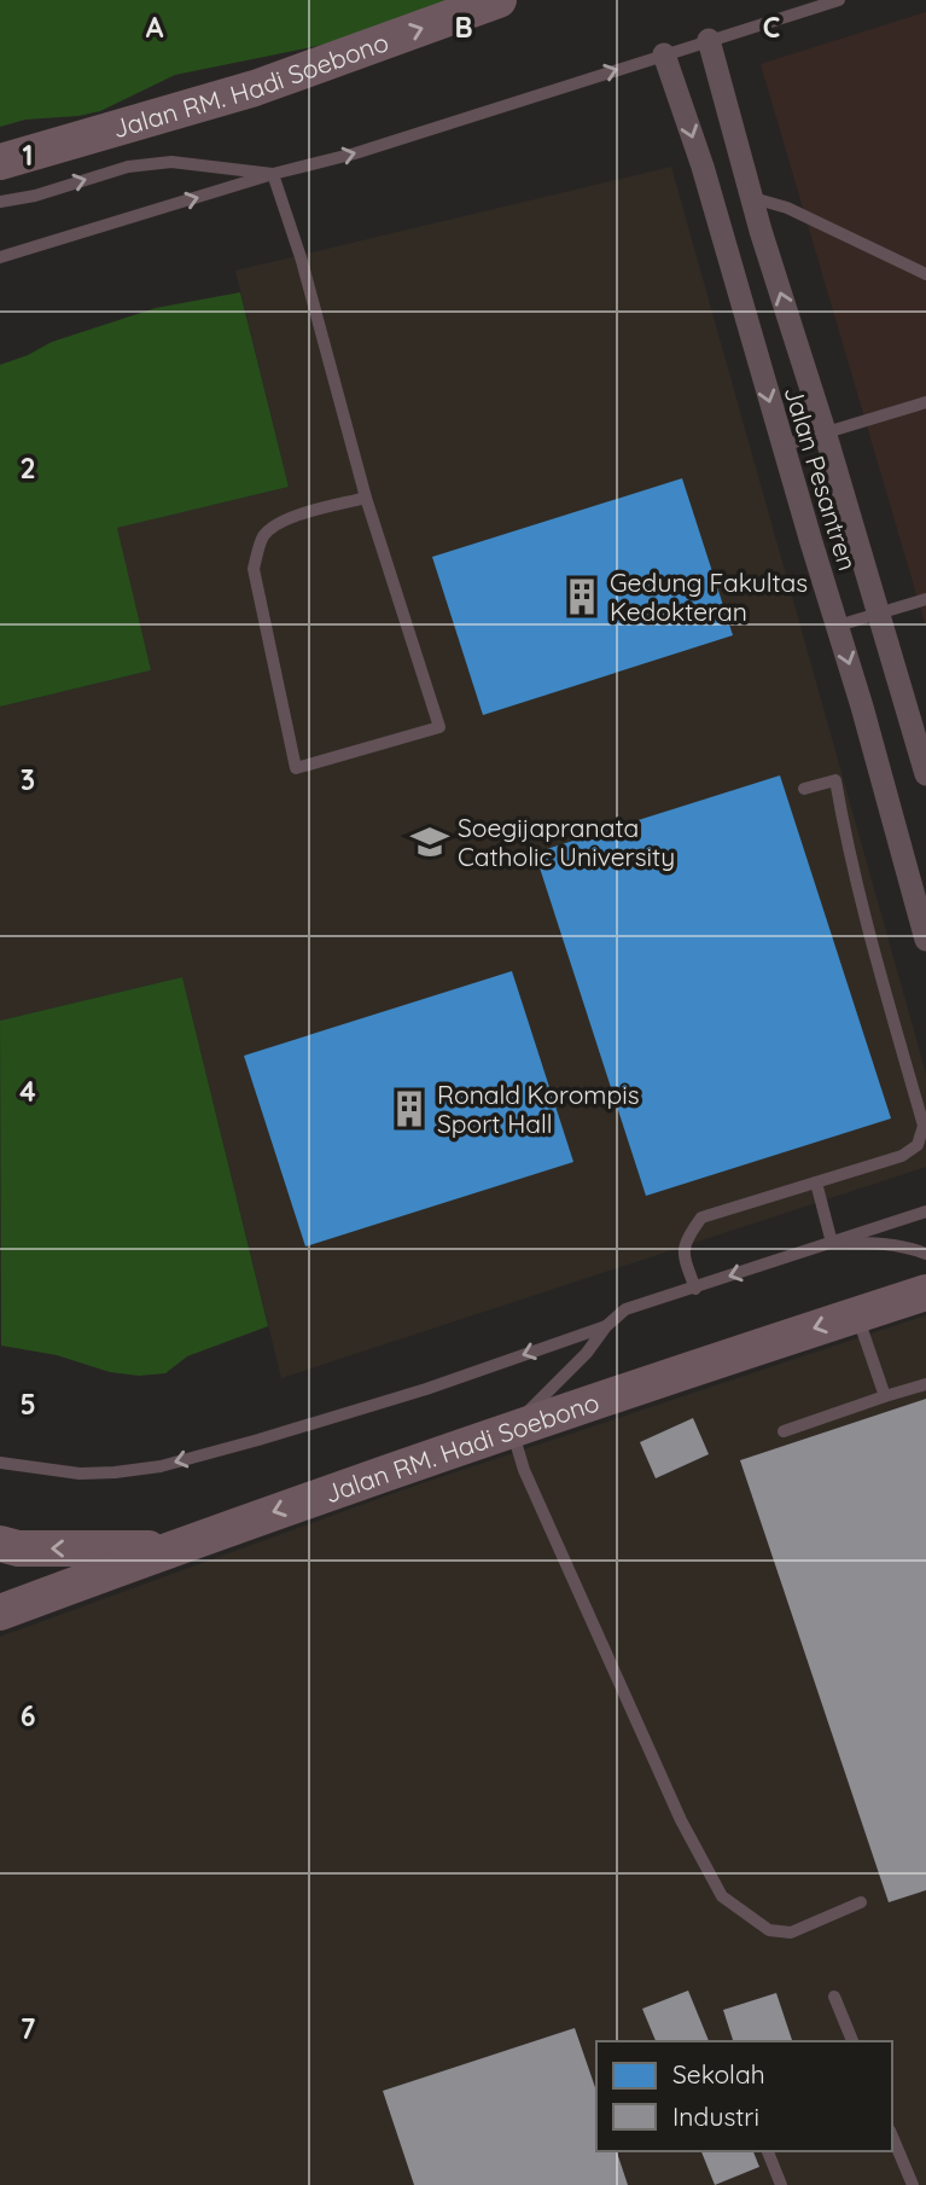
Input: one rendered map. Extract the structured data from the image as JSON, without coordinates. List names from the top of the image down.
{
  "streets": {
    "main road": ["Jalan RM. Hadi Soebono"],
    "street": ["Jalan Pesantren"]
  },
  "places": {
    "building": ["Gedung Fakultas Kedokteran", "Ronald Korompis Sport Hall"],
    "school or university": ["Soegijapranata Catholic University"]
  },
  "legend": ["Sekolah", "Industri"],
  "grid": {
    "columns": ["A", "B", "C"],
    "rows": [
      "1",
      "2",
      "3",
      "4",
      "5",
      "6",
      "7"
    ]
  }
}
